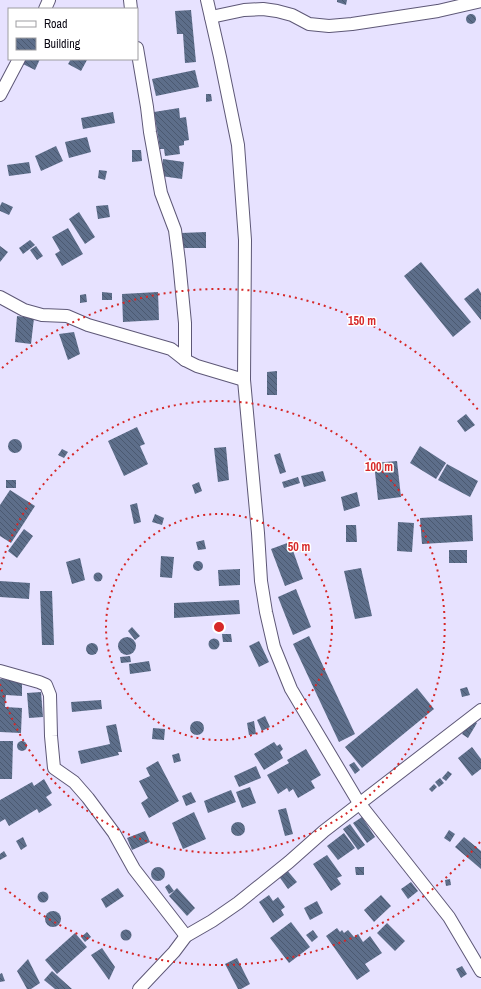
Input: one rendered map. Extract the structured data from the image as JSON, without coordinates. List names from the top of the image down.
{
  "legend": ["Road", "Building"],
  "rings": ["150 m", "100 m", "50 m"]
}
